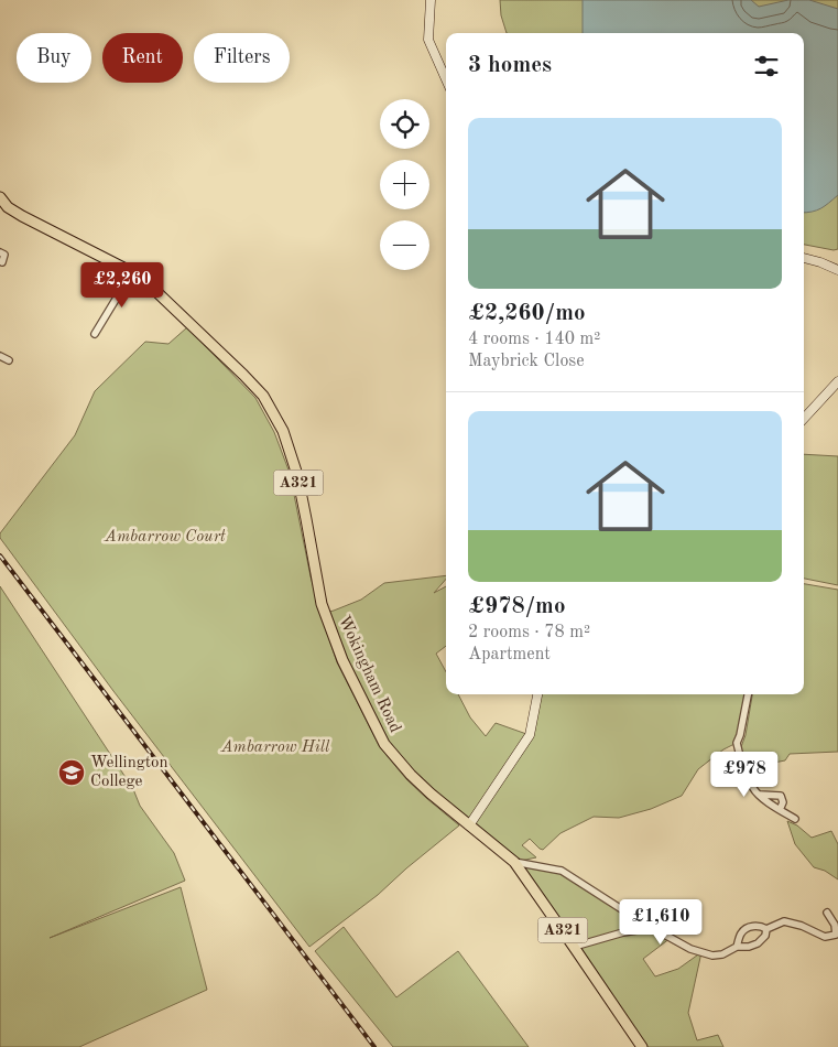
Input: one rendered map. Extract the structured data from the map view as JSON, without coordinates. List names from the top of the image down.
{
  "streets": {
    "main road": ["A321", "Wokingham Road"]
  },
  "parks": ["Ambarrow Court", "Ambarrow Hill"],
  "places": {
    "school or university": ["Wellington College"]
  },
  "page": {
    "chip": ["Buy", "Rent", "Filters"],
    "heading": "3 homes",
    "map_buttons": ["+", "−"],
    "list": [
      {
        "name": "£2,260/mo",
        "note": "4 rooms · 140 m² · Maybrick Close"
      },
      {
        "name": "£978/mo",
        "note": "2 rooms · 78 m² · Apartment"
      }
    ],
    "price": ["£2,260", "£978", "£1,610"]
  }
}
